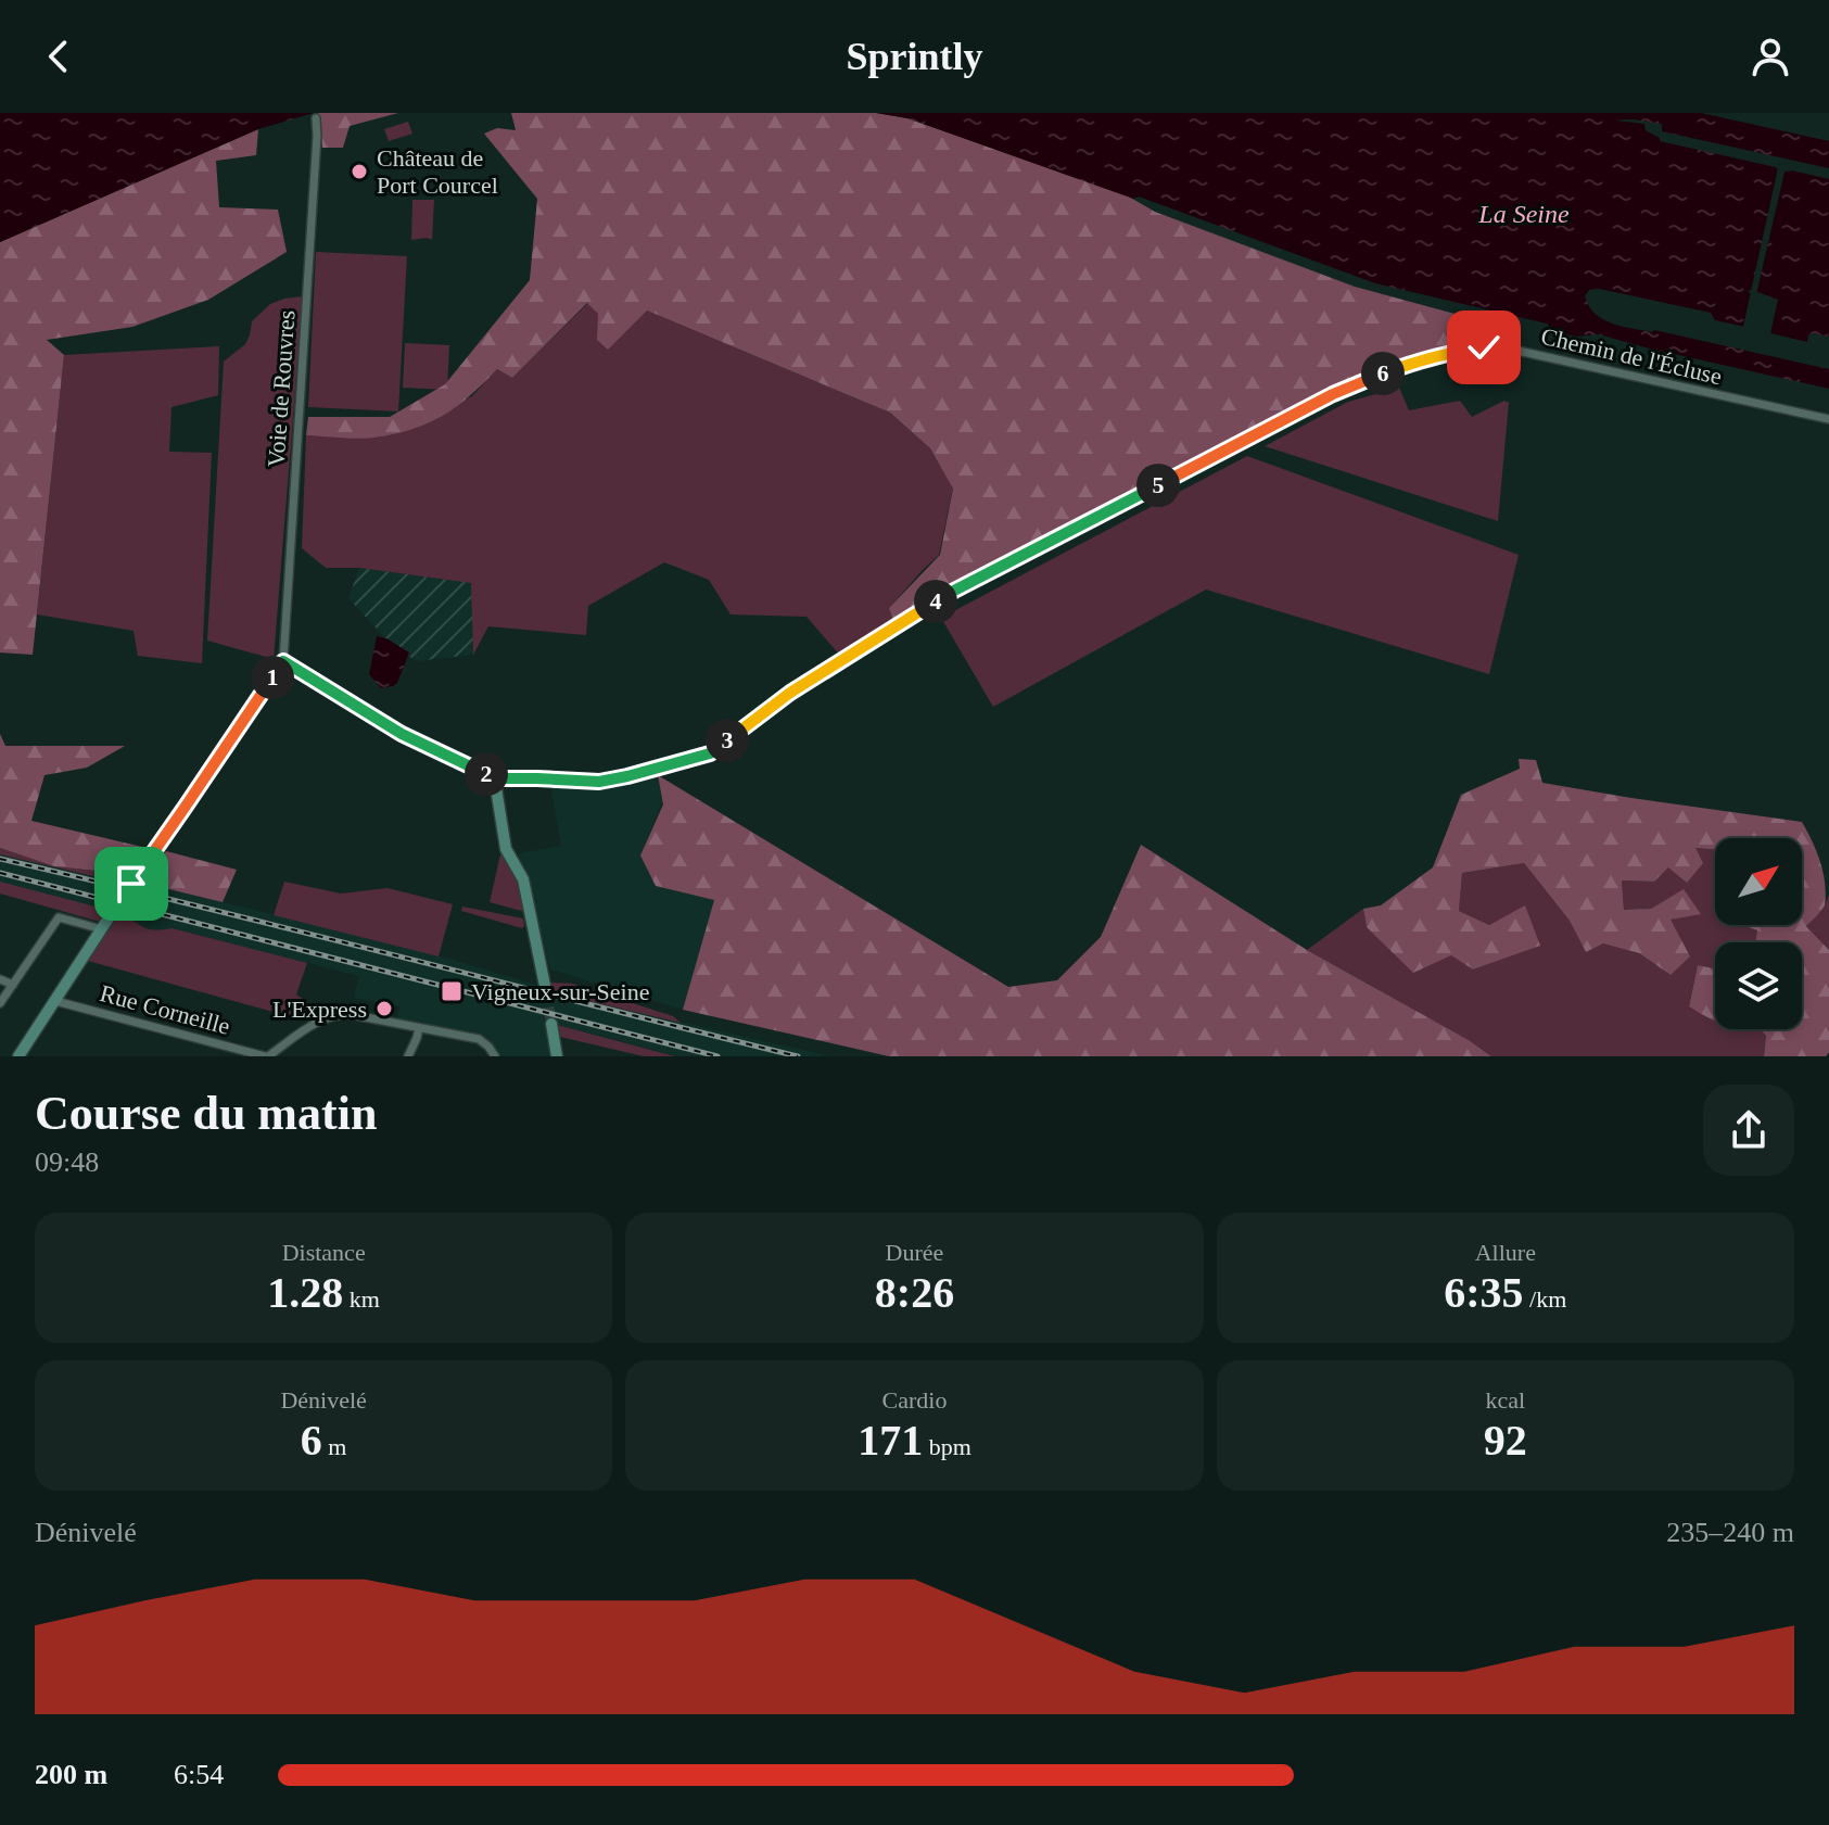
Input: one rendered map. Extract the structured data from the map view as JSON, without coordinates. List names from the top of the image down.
{
  "streets": {
    "street": ["Chemin de l'Écluse", "Voie de Rouvres", "Rue Corneille"]
  },
  "water": ["La Seine"],
  "places": {
    "other": ["Château de Port Courcel", "L'Express"],
    "transit": ["Vigneux-sur-Seine"]
  },
  "north": "top right",
  "page": {
    "header": "Sprintly",
    "pins": [
      "6",
      "5",
      "4",
      "1",
      "3",
      "2"
    ],
    "heading": ["Course du matin", "09:48"],
    "stats": [
      ["Distance", "1.28 km"],
      ["Durée", "8:26"],
      ["Allure", "6:35 /km"],
      ["Dénivelé", "6 m"],
      ["Cardio", "171 bpm"],
      ["kcal", "92"]
    ],
    "chart": ["Dénivelé", "235–240 m"],
    "list": [
      {
        "name": "200 m",
        "note": "6:54"
      }
    ]
  }
}
